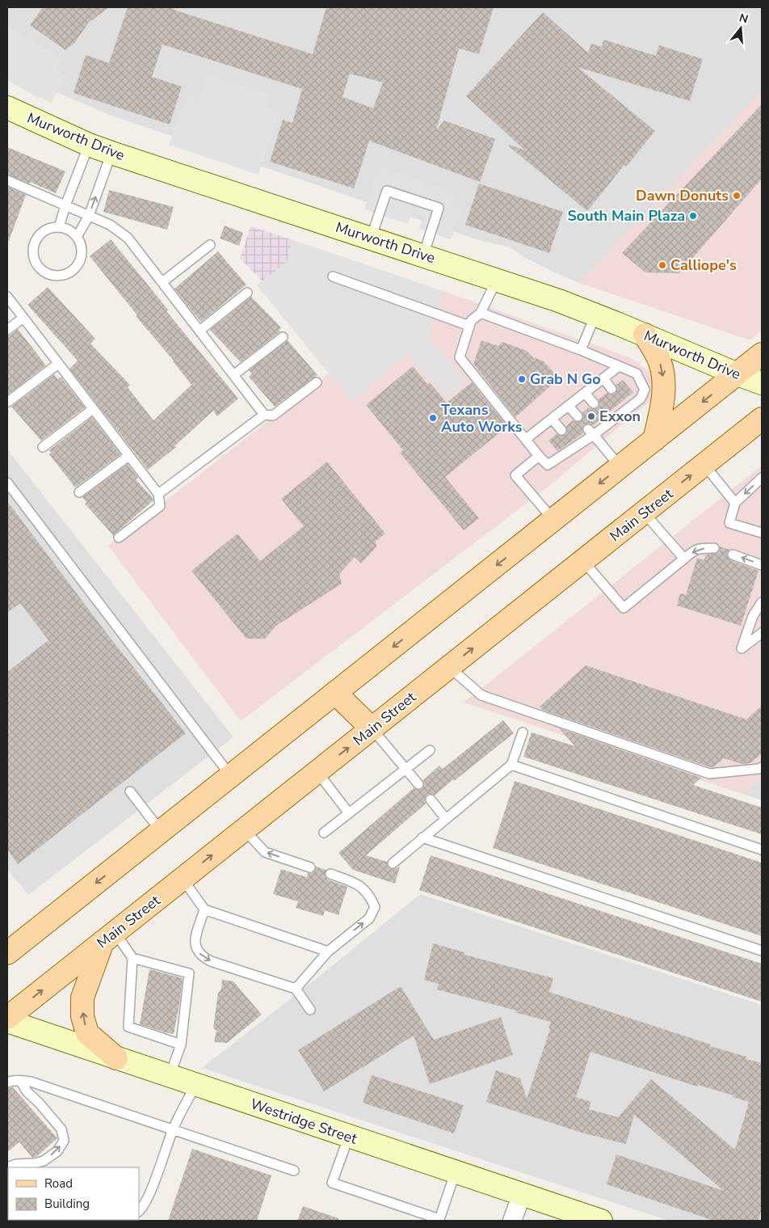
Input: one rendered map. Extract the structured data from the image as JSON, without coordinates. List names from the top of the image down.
{
  "streets": {
    "main road": ["Main Street"],
    "street": ["Murworth Drive", "Westridge Street"]
  },
  "places": [
    "Dawn Donuts",
    "South Main Plaza",
    "Calliope's",
    "Grab N Go",
    "Exxon",
    "Texans Auto Works"
  ],
  "legend": ["Road", "Building"],
  "north": "top"
}
